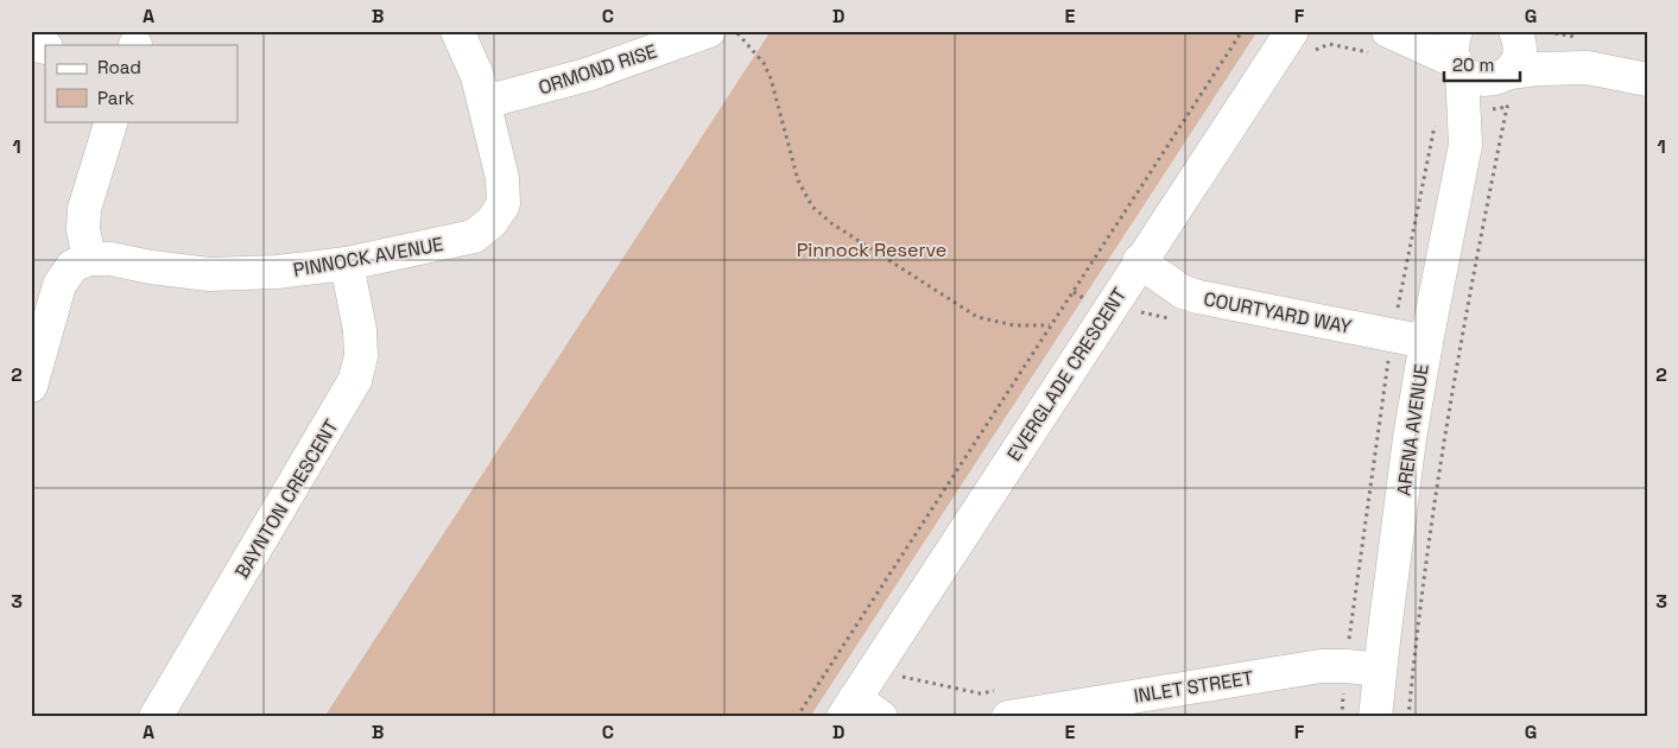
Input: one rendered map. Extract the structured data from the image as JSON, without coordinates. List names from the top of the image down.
{
  "streets": {
    "street": [
      "ORMOND RISE",
      "PINNOCK AVENUE",
      "COURTYARD WAY",
      "EVERGLADE CRESCENT",
      "ARENA AVENUE",
      "BAYNTON CRESCENT",
      "INLET STREET"
    ]
  },
  "crossings": [
    ["ORMOND RISE", "PINNOCK AVENUE"],
    ["PINNOCK AVENUE", "BAYNTON CRESCENT"],
    ["COURTYARD WAY", "EVERGLADE CRESCENT"],
    ["COURTYARD WAY", "ARENA AVENUE"],
    ["ARENA AVENUE", "INLET STREET"]
  ],
  "parks": ["Pinnock Reserve"],
  "legend": ["Road", "Park"],
  "scale_bar": "20 m",
  "grid": {
    "columns": [
      "A",
      "B",
      "C",
      "D",
      "E",
      "F",
      "G"
    ],
    "rows": ["1", "2", "3"]
  }
}
